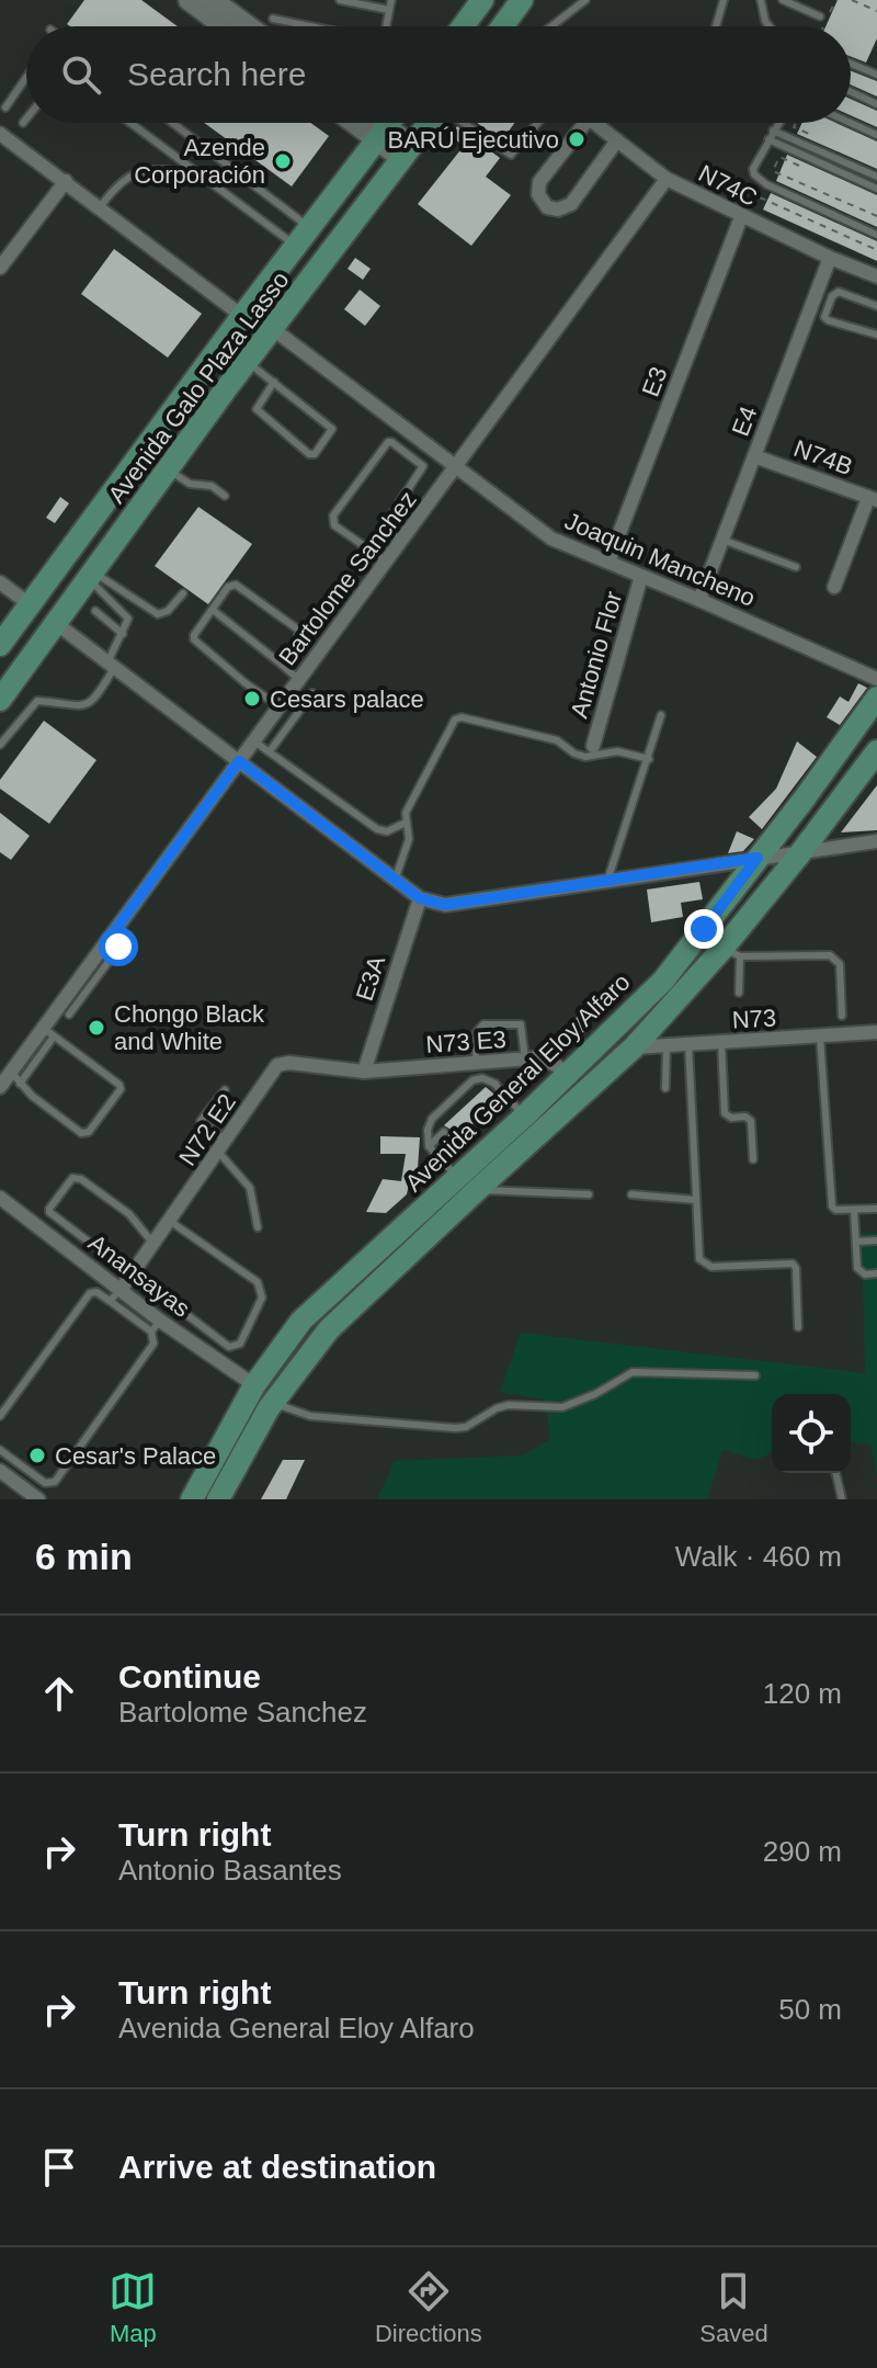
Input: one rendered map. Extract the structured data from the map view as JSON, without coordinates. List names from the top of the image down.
{
  "streets": {
    "main road": ["Avenida Galo Plaza Lasso", "Avenida General Eloy Alfaro"],
    "street": [
      "N74C",
      "E3",
      "E4",
      "N74B",
      "Joaquin Mancheno",
      "Bartolome Sanchez",
      "Antonio Flor",
      "E3A",
      "N73",
      "N73 E3",
      "N72 E2",
      "Anansayas"
    ]
  },
  "crossings": [
    ["N74C", "E3"],
    ["N74C", "E4"],
    ["N74C", "Bartolome Sanchez"],
    ["E3", "Joaquin Mancheno"],
    ["Avenida Galo Plaza Lasso", "Joaquin Mancheno"],
    ["E4", "N74B"],
    ["E4", "Joaquin Mancheno"],
    ["Joaquin Mancheno", "Bartolome Sanchez"],
    ["Joaquin Mancheno", "Antonio Flor"],
    ["E3A", "N73 E3"],
    ["E3A", "N72 E2"],
    ["N73", "Avenida General Eloy Alfaro"],
    ["N73 E3", "Avenida General Eloy Alfaro"],
    ["N73 E3", "N72 E2"],
    ["Avenida General Eloy Alfaro", "Anansayas"],
    ["N72 E2", "Anansayas"]
  ],
  "places": [
    "BARÚ Ejecutivo",
    "Azende Corporación",
    "Cesars palace",
    "Chongo Black and White",
    "Cesar's Palace"
  ],
  "page": {
    "search": "Search here",
    "heading": ["6 min", "Walk · 460 m"],
    "list": [
      ["Continue", "Bartolome Sanchez", "120 m"],
      ["Turn right", "Antonio Basantes", "290 m"],
      ["Turn right", "Avenida General Eloy Alfaro", "50 m"],
      "Arrive at destination"
    ],
    "nav": ["Map", "Directions", "Saved"]
  }
}
